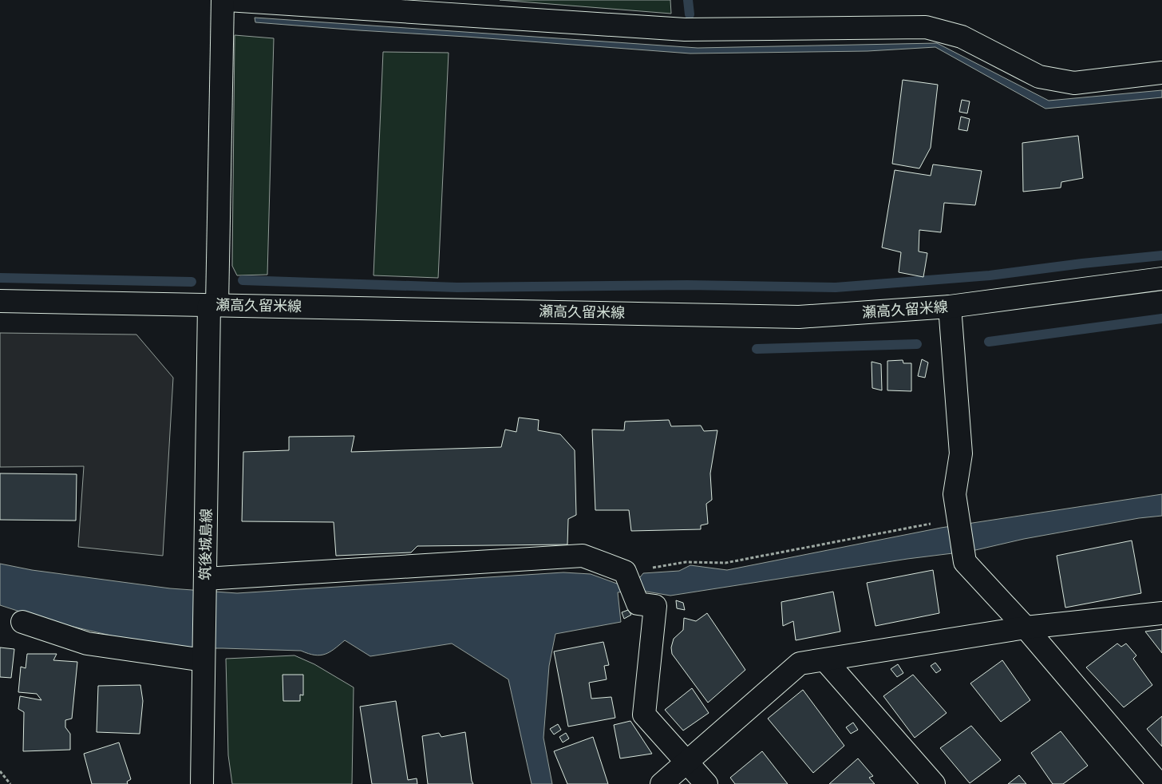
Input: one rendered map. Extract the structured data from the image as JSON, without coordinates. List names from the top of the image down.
{
  "streets": {
    "street": ["瀬高久留米線", "筑後城島線"]
  },
  "crossings": [
    ["瀬高久留米線", "筑後城島線"]
  ]
}
